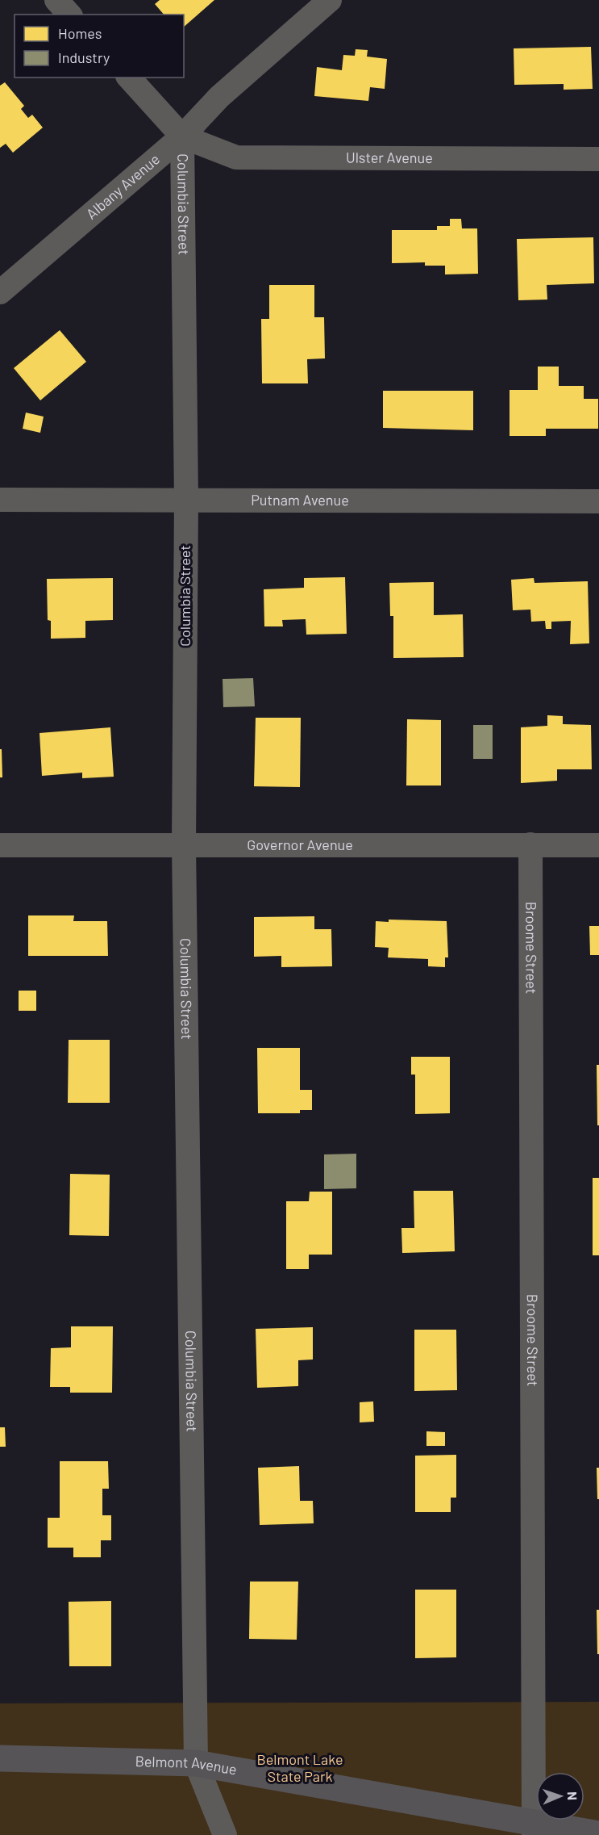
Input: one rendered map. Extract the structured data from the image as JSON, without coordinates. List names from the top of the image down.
{
  "streets": {
    "street": [
      "Ulster Avenue",
      "Albany Avenue",
      "Columbia Street",
      "Putnam Avenue",
      "Governor Avenue",
      "Broome Street",
      "Belmont Avenue"
    ]
  },
  "crossings": [
    ["Ulster Avenue", "Albany Avenue"],
    ["Ulster Avenue", "Columbia Street"],
    ["Albany Avenue", "Columbia Street"],
    ["Columbia Street", "Putnam Avenue"],
    ["Columbia Street", "Governor Avenue"],
    ["Columbia Street", "Belmont Avenue"],
    ["Governor Avenue", "Broome Street"],
    ["Broome Street", "Belmont Avenue"]
  ],
  "parks": ["Belmont Lake State Park"],
  "legend": ["Homes", "Industry"],
  "north": "right"
}
